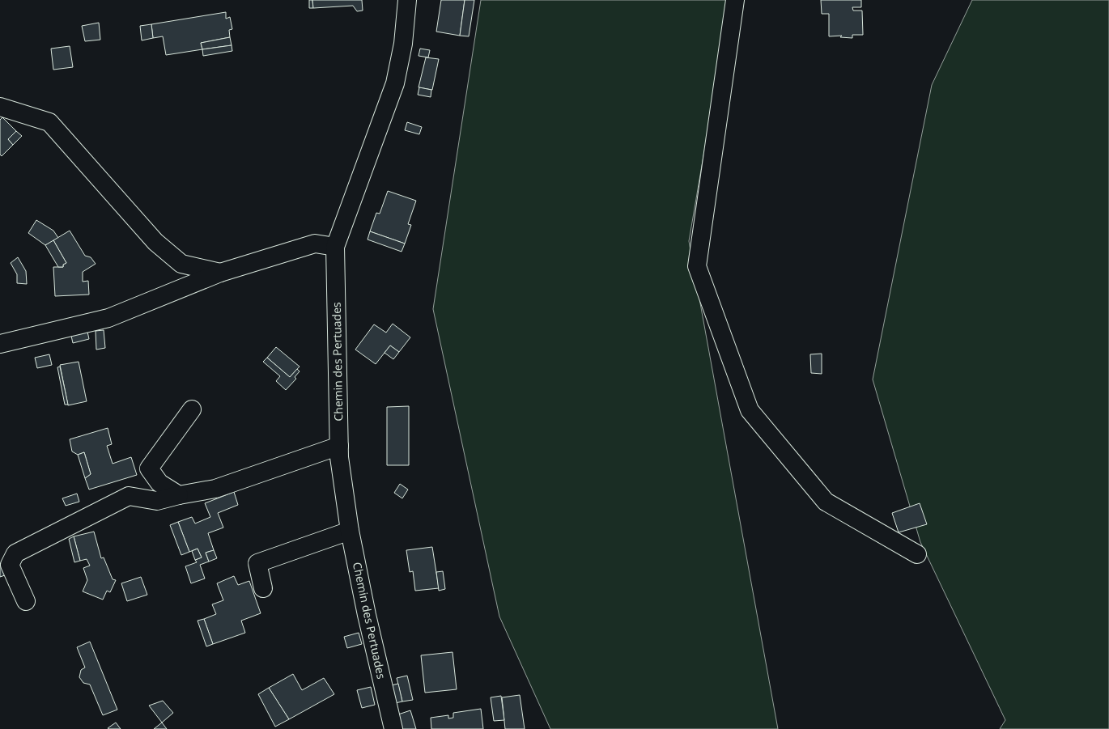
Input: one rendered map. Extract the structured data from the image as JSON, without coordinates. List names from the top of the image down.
{
  "streets": {
    "street": ["Chemin des Pertuades"]
  }
}
